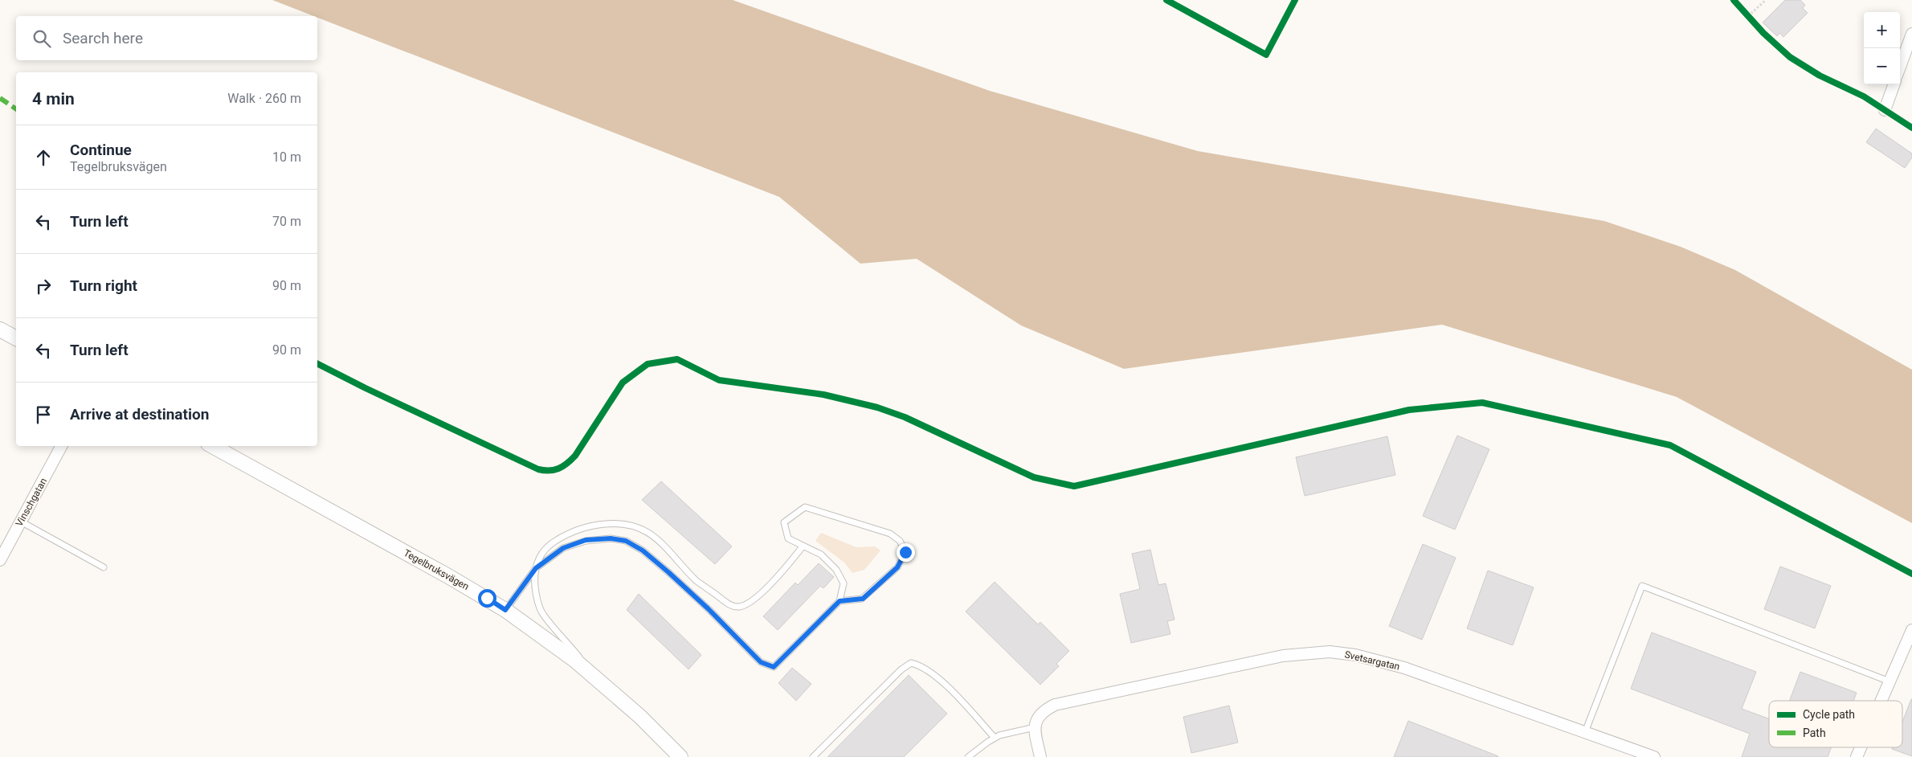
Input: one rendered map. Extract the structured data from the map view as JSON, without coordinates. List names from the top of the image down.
{
  "streets": {
    "street": ["Vinschgatan", "Tegelbruksvägen", "Svetsargatan"]
  },
  "legend": ["Cycle path", "Path"],
  "page": {
    "map_buttons": ["+", "−"],
    "search": "Search here",
    "heading": ["4 min", "Walk · 260 m"],
    "list": [
      ["Continue", "Tegelbruksvägen", "10 m"],
      ["Turn left", "70 m"],
      ["Turn right", "90 m"],
      ["Turn left", "90 m"],
      "Arrive at destination"
    ]
  }
}
